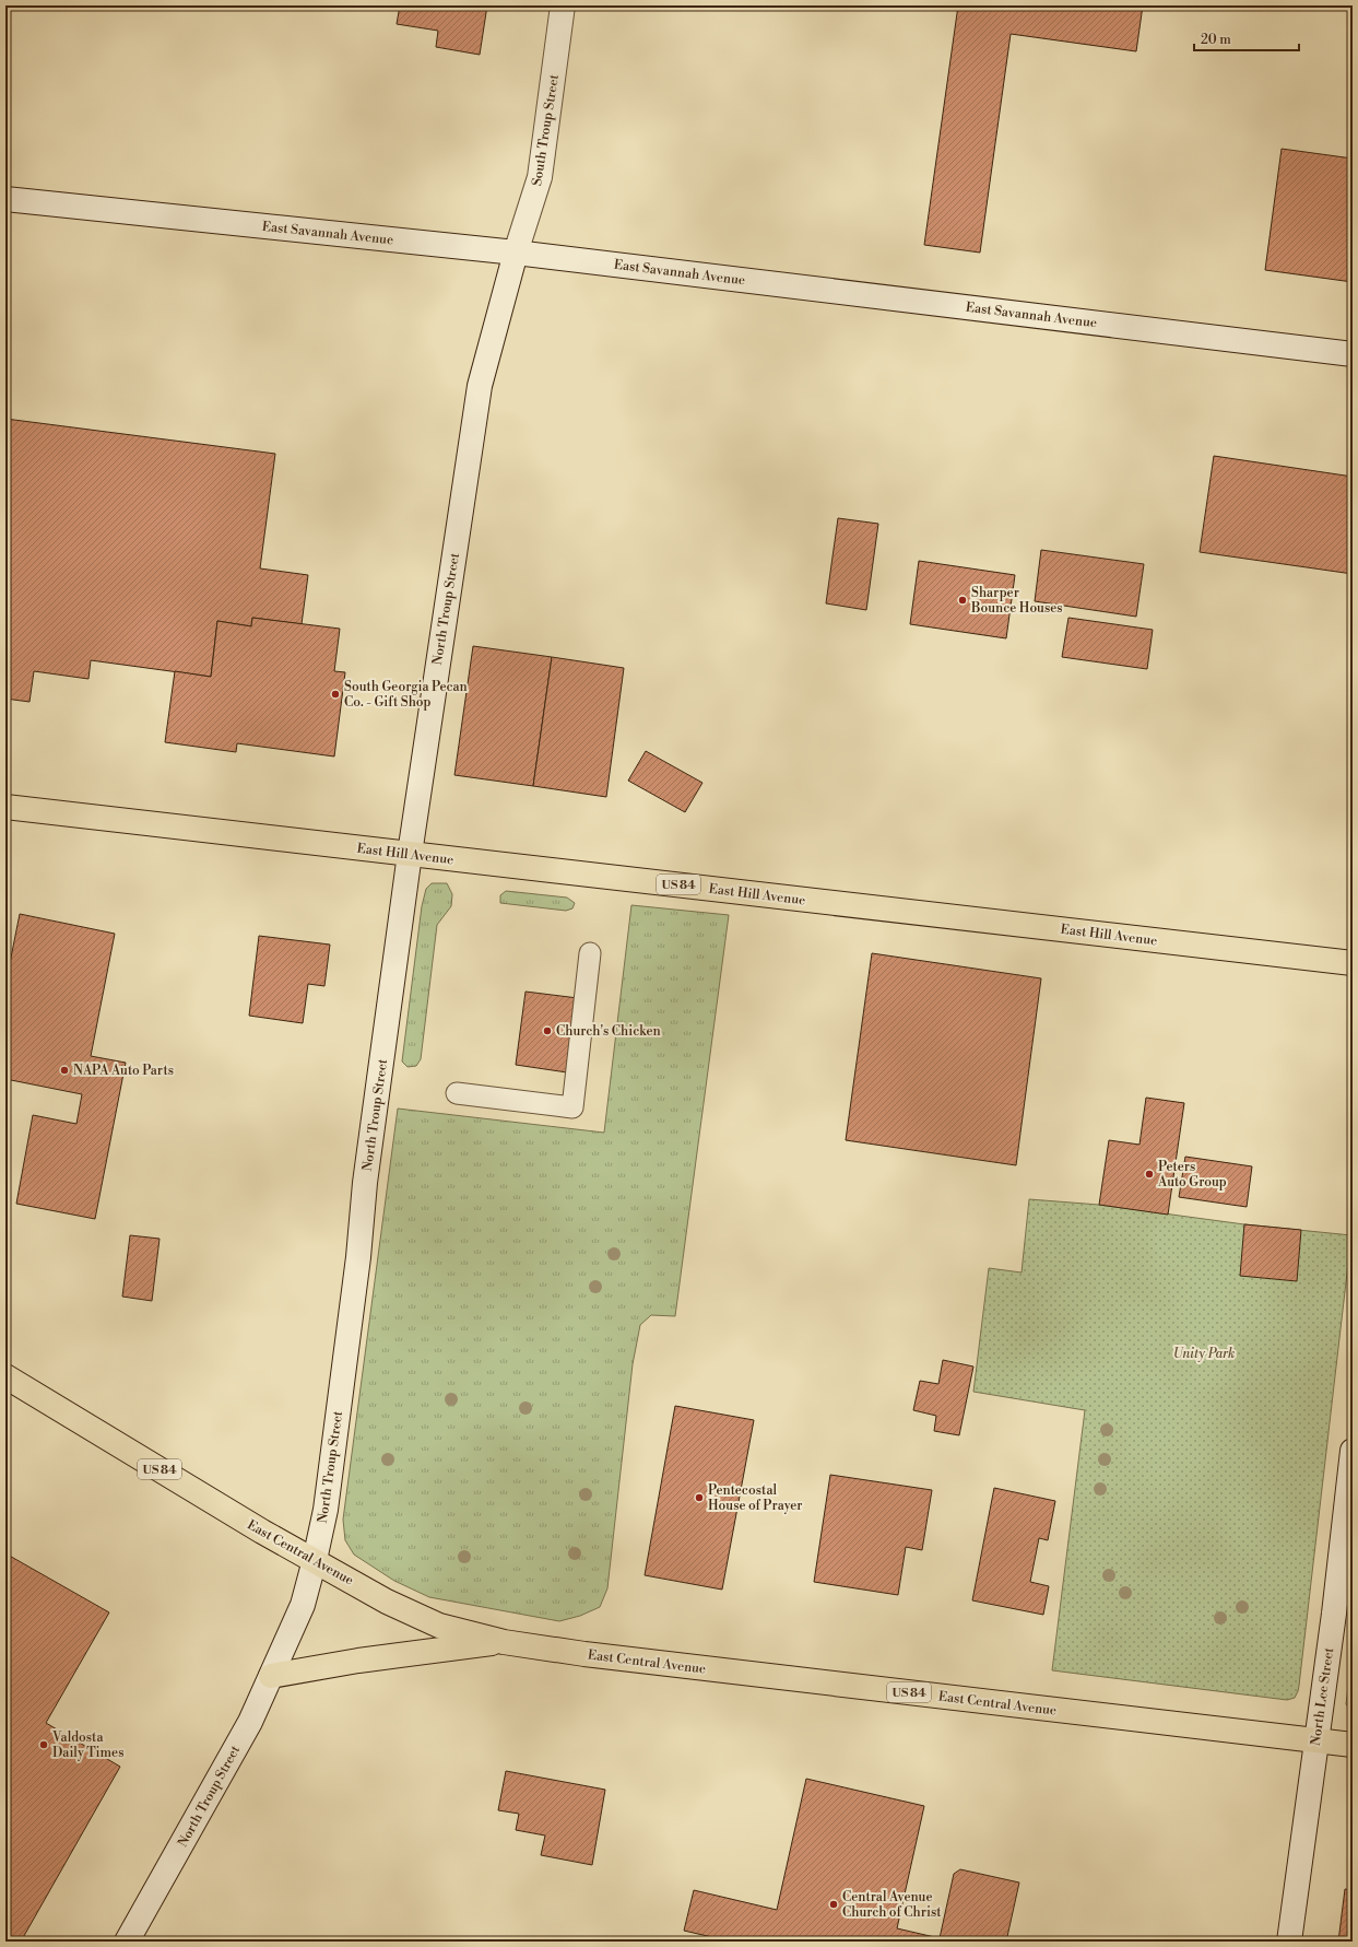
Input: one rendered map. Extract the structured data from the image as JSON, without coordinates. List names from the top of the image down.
{
  "streets": {
    "highway": ["East Hill Avenue", "US 84", "East Central Avenue"],
    "street": [
      "South Troup Street",
      "East Savannah Avenue",
      "North Troup Street",
      "North Lee Street"
    ]
  },
  "crossings": [
    ["South Troup Street", "East Savannah Avenue"],
    ["South Troup Street", "North Troup Street"],
    ["East Savannah Avenue", "North Troup Street"],
    ["North Troup Street", "East Hill Avenue"],
    ["North Troup Street", "East Central Avenue"],
    ["East Central Avenue", "North Lee Street"]
  ],
  "parks": ["Unity Park"],
  "places": [
    "Sharper Bounce Houses",
    "South Georgia Pecan Co. - Gift Shop",
    "Church's Chicken",
    "NAPA Auto Parts",
    "Peters Auto Group",
    "Pentecostal House of Prayer",
    "Valdosta Daily Times",
    "Central Avenue Church of Christ"
  ],
  "scale_bar": "20 m"
}
